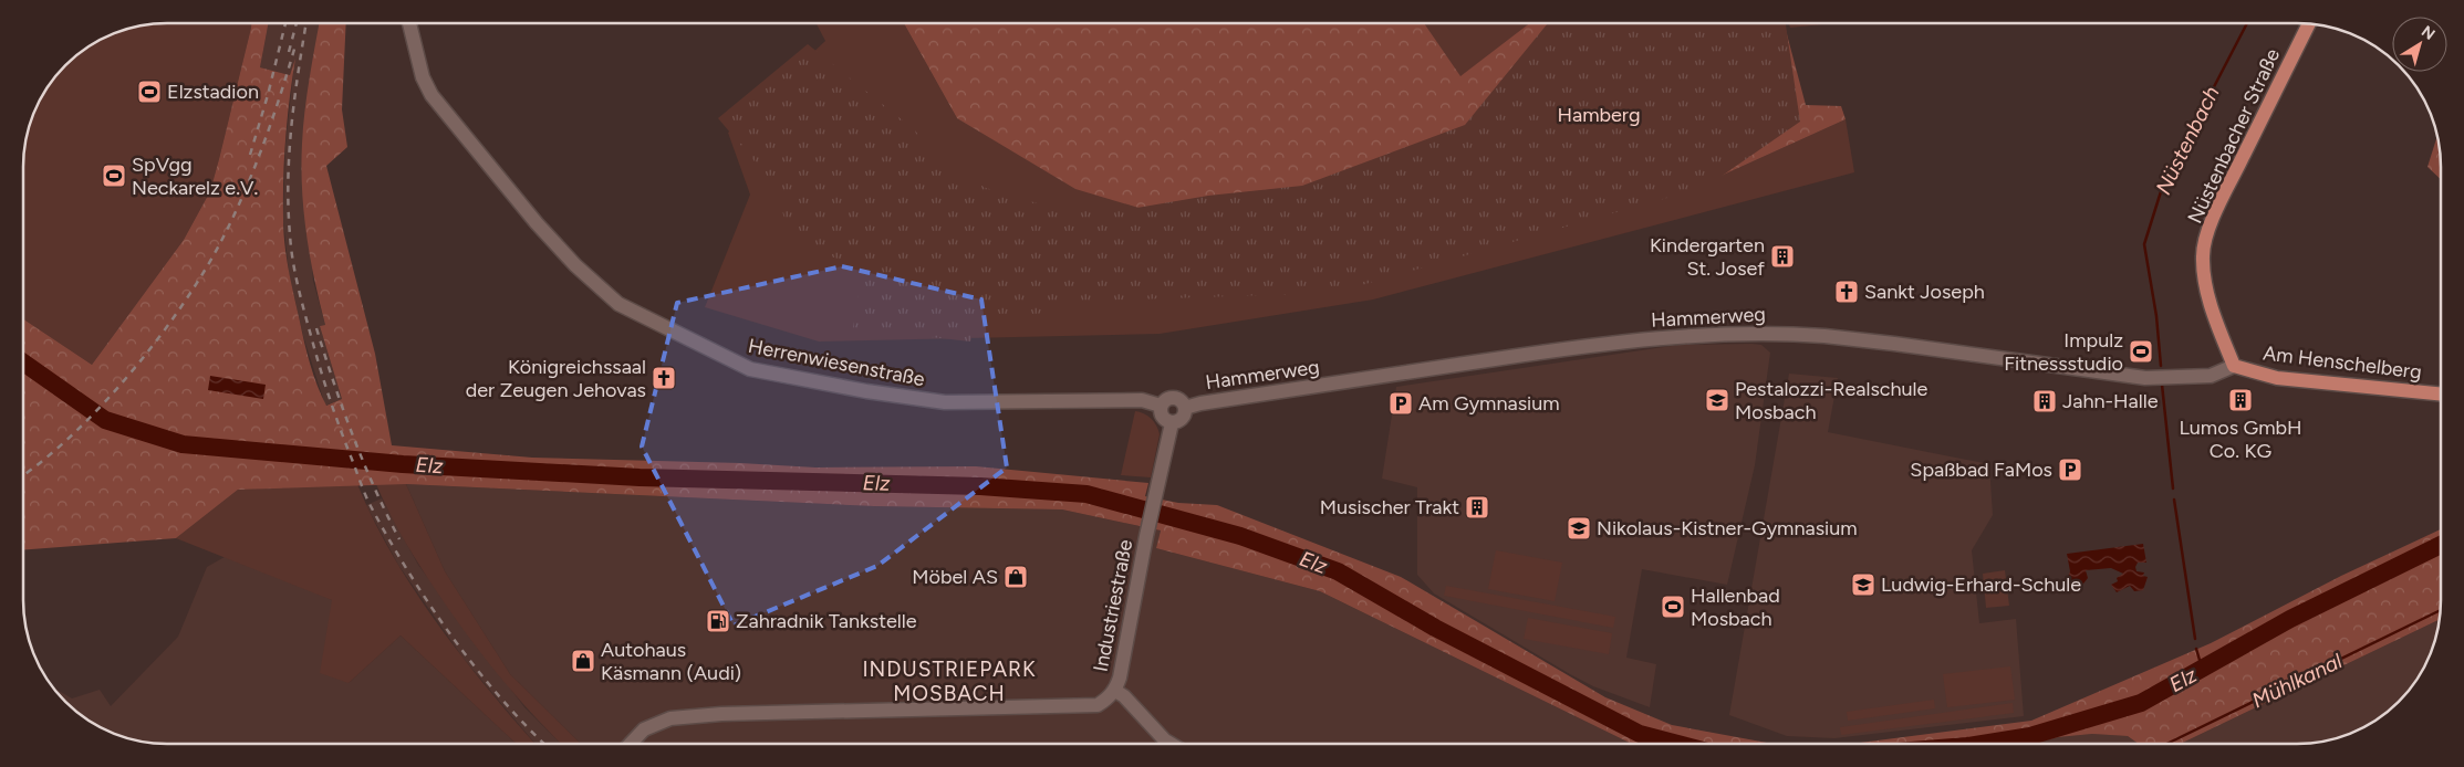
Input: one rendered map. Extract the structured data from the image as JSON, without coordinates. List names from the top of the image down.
{
  "streets": {
    "main road": ["Nüstenbacher Straße", "Am Henschelberg"],
    "street": ["Hammerweg", "Herrenwiesenstraße", "Industriestraße"]
  },
  "crossings": [
    ["Nüstenbacher Straße", "Hammerweg"],
    ["Nüstenbacher Straße", "Am Henschelberg"],
    ["Hammerweg", "Herrenwiesenstraße"],
    ["Hammerweg", "Am Henschelberg"],
    ["Hammerweg", "Industriestraße"],
    ["Herrenwiesenstraße", "Industriestraße"]
  ],
  "districts": ["INDUSTRIEPARK MOSBACH"],
  "water": ["Nüstenbach", "Elz", "Mühlkanal"],
  "parks": ["Hamberg"],
  "places": {
    "sports": [
      "Elzstadion",
      "SpVgg Neckarelz e.V.",
      "Impulz Fitnessstudio",
      "Hallenbad Mosbach"
    ],
    "building": [
      "Kindergarten St. Josef",
      "Lumos GmbH Co. KG",
      "Jahn-Halle",
      "Musischer Trakt"
    ],
    "church": ["Sankt Joseph", "Königreichssaal der Zeugen Jehovas"],
    "school or university": ["Pestalozzi-Realschule Mosbach", "Nikolaus-Kistner-Gymnasium", "Ludwig-Erhard-Schule"],
    "parking": ["Am Gymnasium", "Spaßbad FaMos"],
    "shop": ["Möbel AS", "Autohaus Käsmann (Audi)"],
    "fuel station": ["Zahradnik Tankstelle"]
  },
  "north": "top right"
}
